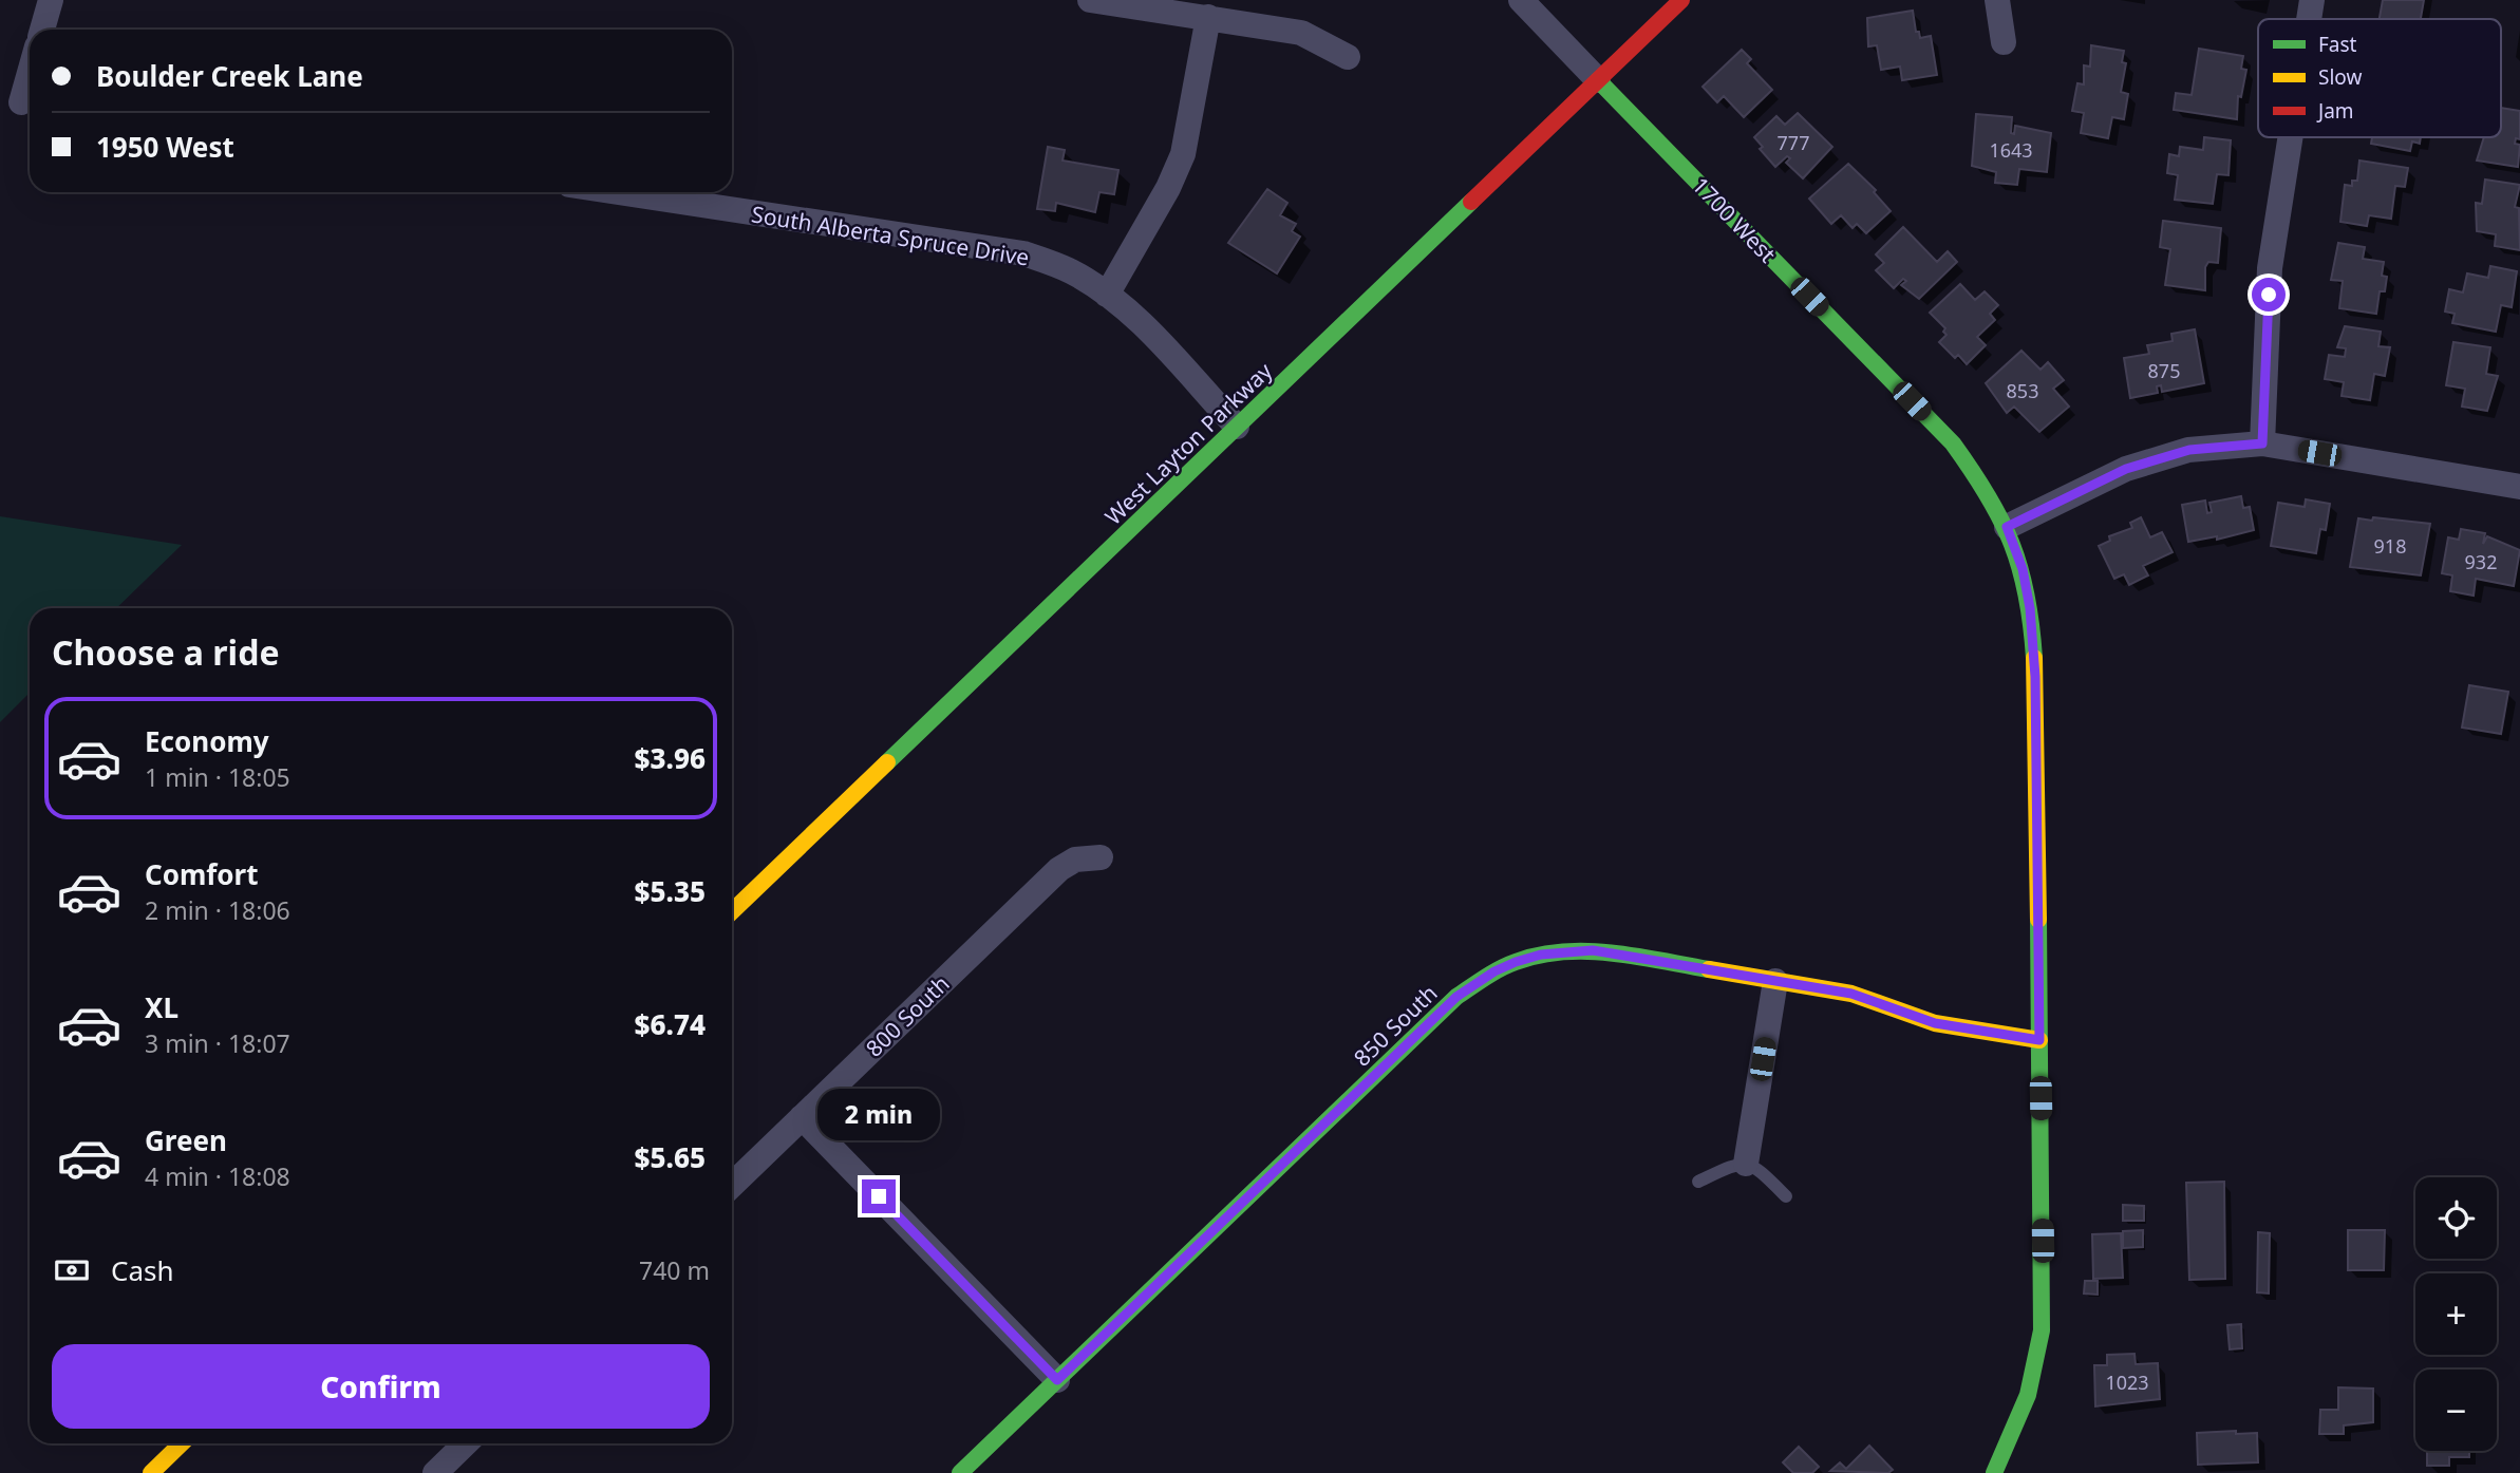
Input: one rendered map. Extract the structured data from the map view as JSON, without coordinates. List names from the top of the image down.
{
  "streets": {
    "street": [
      "1700 West",
      "South Alberta Spruce Drive",
      "West Layton Parkway",
      "800 South",
      "850 South"
    ]
  },
  "crossings": [
    ["1700 West", "West Layton Parkway"],
    ["1700 West", "850 South"],
    ["South Alberta Spruce Drive", "West Layton Parkway"]
  ],
  "house_numbers": [
    "777",
    "1643",
    "875",
    "853",
    "918",
    "932",
    "1023"
  ],
  "legend": ["Fast", "Slow", "Jam"],
  "page": {
    "banner": ["Boulder Creek Lane", "1950 West"],
    "heading": "Choose a ride",
    "list": [
      {
        "name": "Economy",
        "note": "1 min · 18:05",
        "value": "$3.96"
      },
      {
        "name": "Comfort",
        "note": "2 min · 18:06",
        "value": "$5.35"
      },
      {
        "name": "XL",
        "note": "3 min · 18:07",
        "value": "$6.74"
      },
      {
        "name": "Green",
        "note": "4 min · 18:08",
        "value": "$5.65"
      }
    ],
    "bubble": "2 min",
    "map_buttons": ["+", "−"],
    "pay": ["Cash", "740 m"],
    "buttons": "Confirm"
  }
}
